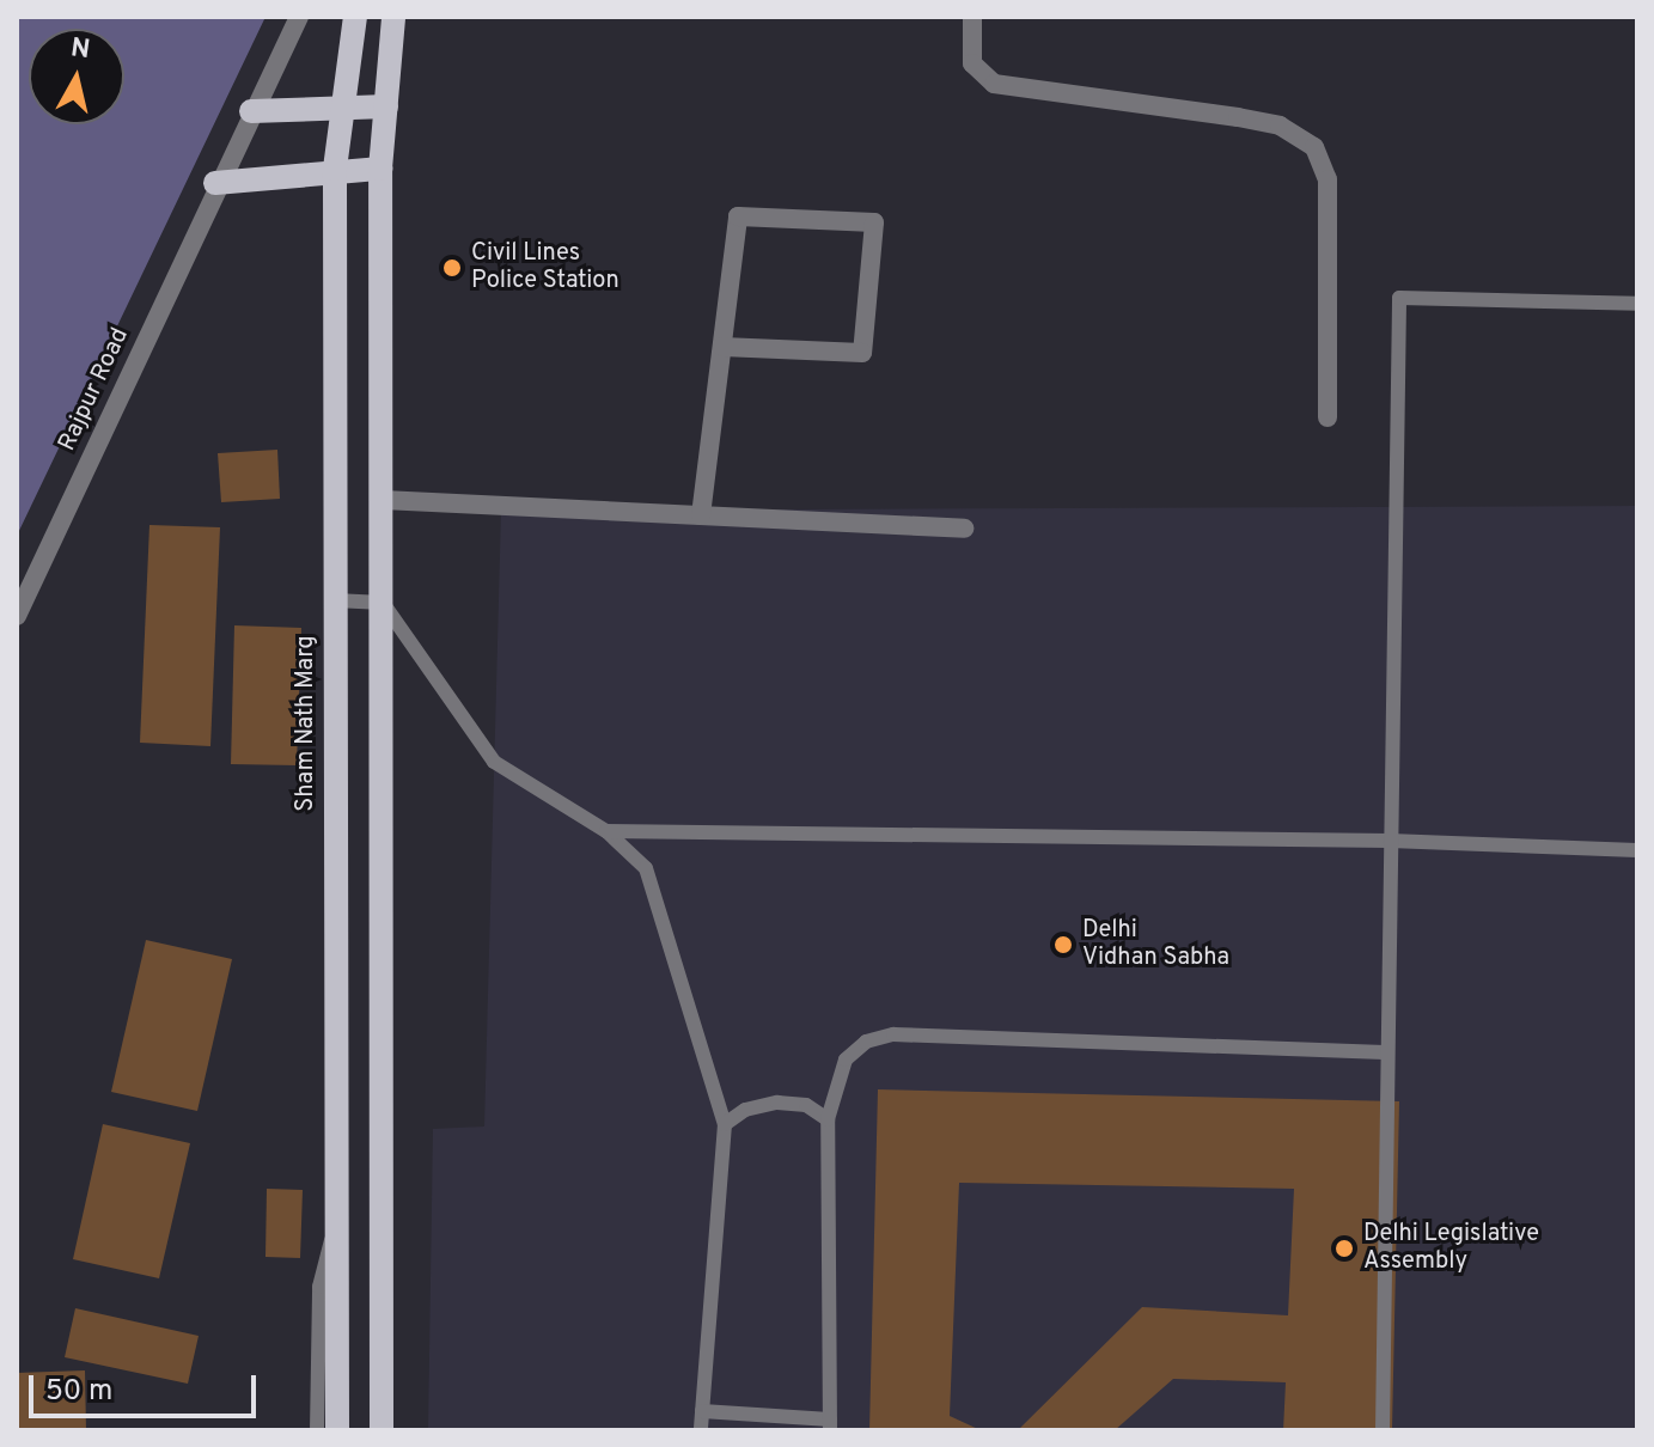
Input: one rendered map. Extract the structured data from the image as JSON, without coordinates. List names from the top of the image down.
{
  "streets": {
    "main road": ["Sham Nath Marg"],
    "street": ["Rajpur Road"]
  },
  "places": ["Civil Lines Police Station", "Delhi Vidhan Sabha", "Delhi Legislative Assembly"],
  "scale_bar": "50 m",
  "north": "top"
}
